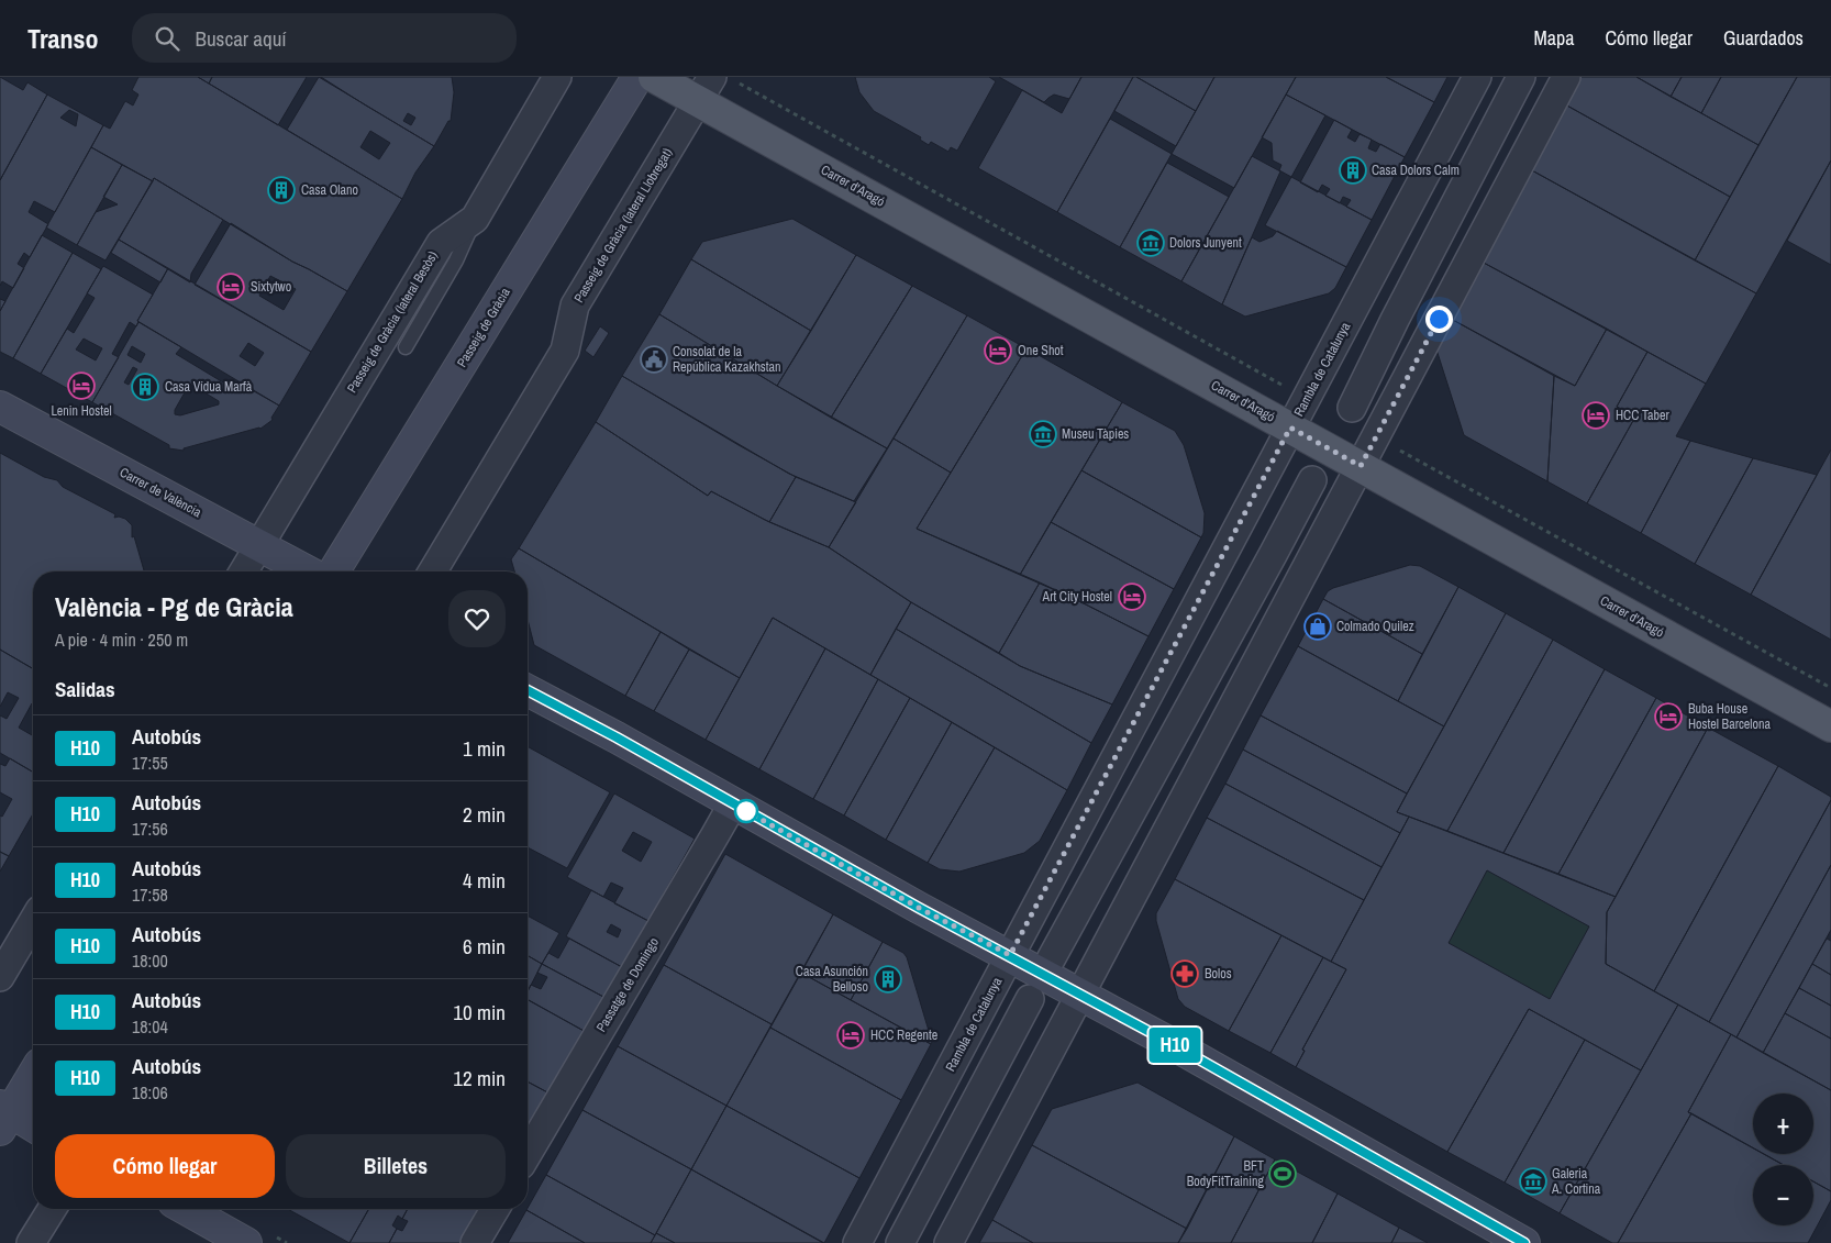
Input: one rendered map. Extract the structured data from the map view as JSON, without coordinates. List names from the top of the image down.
{
  "streets": {
    "main road": ["Carrer d'Aragó"],
    "street": [
      "Passeig de Gràcia (lateral Llobregat)",
      "Passeig de Gràcia (lateral Besòs)",
      "Passeig de Gràcia",
      "Rambla de Catalunya",
      "Carrer de València",
      "Passatge de Domingo"
    ]
  },
  "crossings": [
    ["Carrer d'Aragó", "Passeig de Gràcia (lateral Llobregat)"],
    ["Carrer d'Aragó", "Rambla de Catalunya"],
    ["Passeig de Gràcia (lateral Besòs)", "Carrer de València"]
  ],
  "places": {
    "building": [
      "Casa Dolors Calm",
      "Casa Olano",
      "Casa Vídua Marfà",
      "Casa Asunción Belloso"
    ],
    "museum": ["Dolors Junyent", "Museu Tàpies", "Galeria A. Cortina"],
    "hotel": [
      "Sixtytwo",
      "One Shot",
      "Lenin Hostel",
      "HCC Taber",
      "Art City Hostel",
      "Buba House Hostel Barcelona",
      "HCC Regente"
    ],
    "public building": ["Consolat de la República Kazakhstan"],
    "shop": ["Colmado Quilez"],
    "pharmacy": ["Bolos"],
    "sports": ["BFT BodyFitTraining"]
  },
  "lines": ["bus line H10"],
  "page": {
    "header": "Transo",
    "search": "Buscar aquí",
    "nav": ["Mapa", "Cómo llegar", "Guardados"],
    "on_map": "H10",
    "heading": [
      ["València - Pg de Gràcia", "A pie · 4 min · 250 m"],
      "Salidas"
    ],
    "list": [
      {
        "mark": "H10",
        "name": "Autobús",
        "note": "17:55",
        "value": "1 min"
      },
      {
        "mark": "H10",
        "name": "Autobús",
        "note": "17:56",
        "value": "2 min"
      },
      {
        "mark": "H10",
        "name": "Autobús",
        "note": "17:58",
        "value": "4 min"
      },
      {
        "mark": "H10",
        "name": "Autobús",
        "note": "18:00",
        "value": "6 min"
      },
      {
        "mark": "H10",
        "name": "Autobús",
        "note": "18:04",
        "value": "10 min"
      },
      {
        "mark": "H10",
        "name": "Autobús",
        "note": "18:06",
        "value": "12 min"
      }
    ],
    "map_buttons": ["+", "−"],
    "buttons": ["Cómo llegar", "Billetes"]
  }
}
